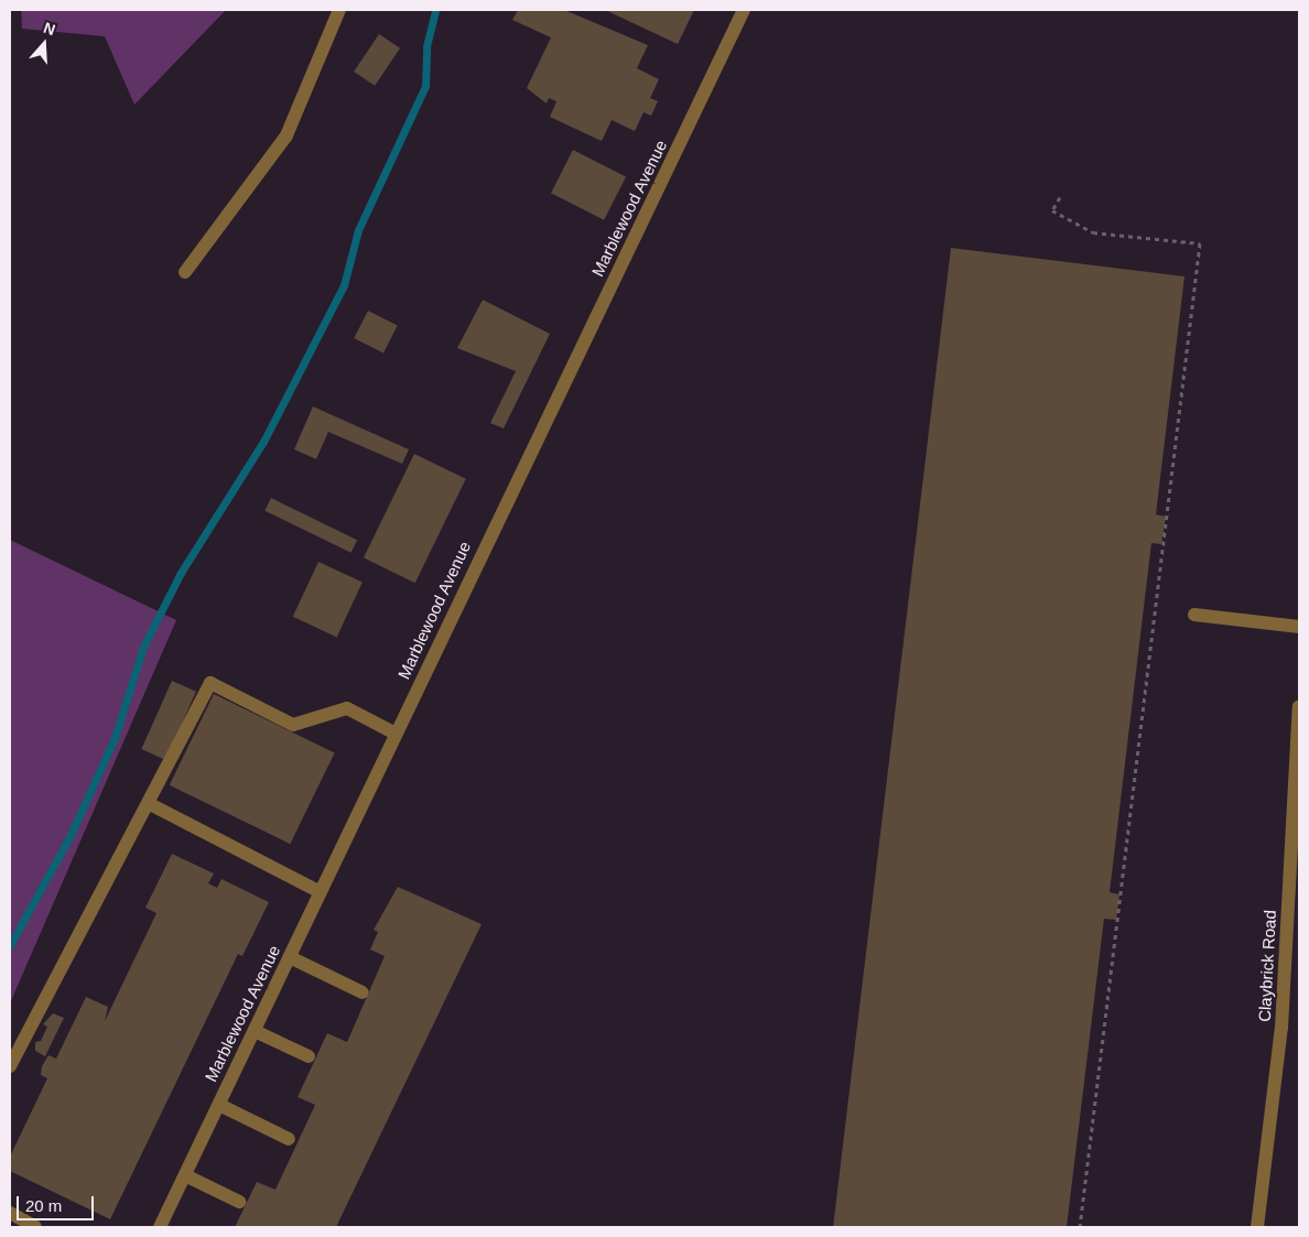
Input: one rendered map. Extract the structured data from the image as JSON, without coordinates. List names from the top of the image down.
{
  "streets": {
    "street": ["Marblewood Avenue", "Claybrick Road"]
  },
  "scale_bar": "20 m",
  "north": "top"
}
